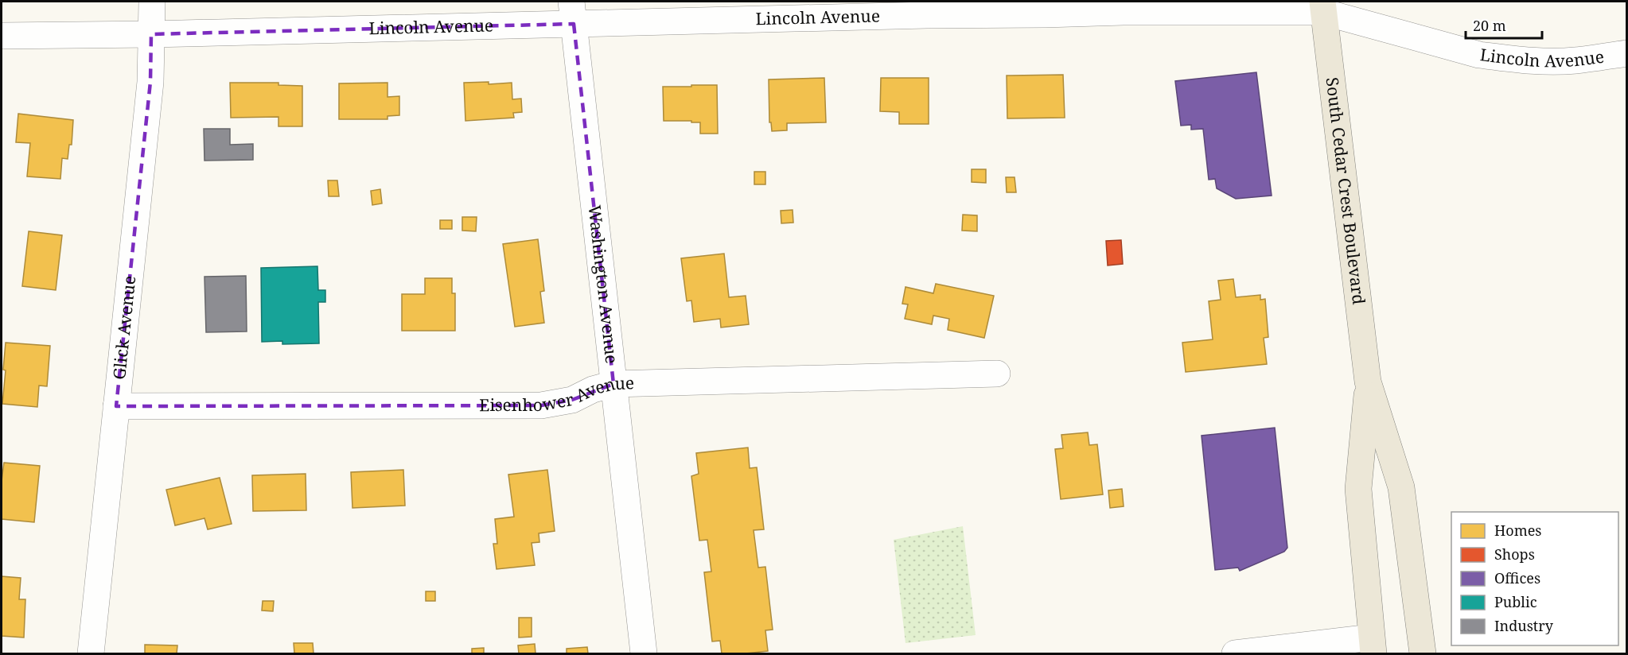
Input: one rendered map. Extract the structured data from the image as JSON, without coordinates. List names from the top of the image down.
{
  "streets": {
    "main road": ["South Cedar Crest Boulevard"],
    "street": [
      "Lincoln Avenue",
      "Washington Avenue",
      "Glick Avenue",
      "Eisenhower Avenue"
    ]
  },
  "crossings": [
    ["Lincoln Avenue", "South Cedar Crest Boulevard"],
    ["Lincoln Avenue", "Washington Avenue"],
    ["Lincoln Avenue", "Glick Avenue"],
    ["Washington Avenue", "Eisenhower Avenue"],
    ["Glick Avenue", "Eisenhower Avenue"]
  ],
  "legend": [
    "Homes",
    "Shops",
    "Offices",
    "Public",
    "Industry"
  ],
  "scale_bar": "20 m"
}
